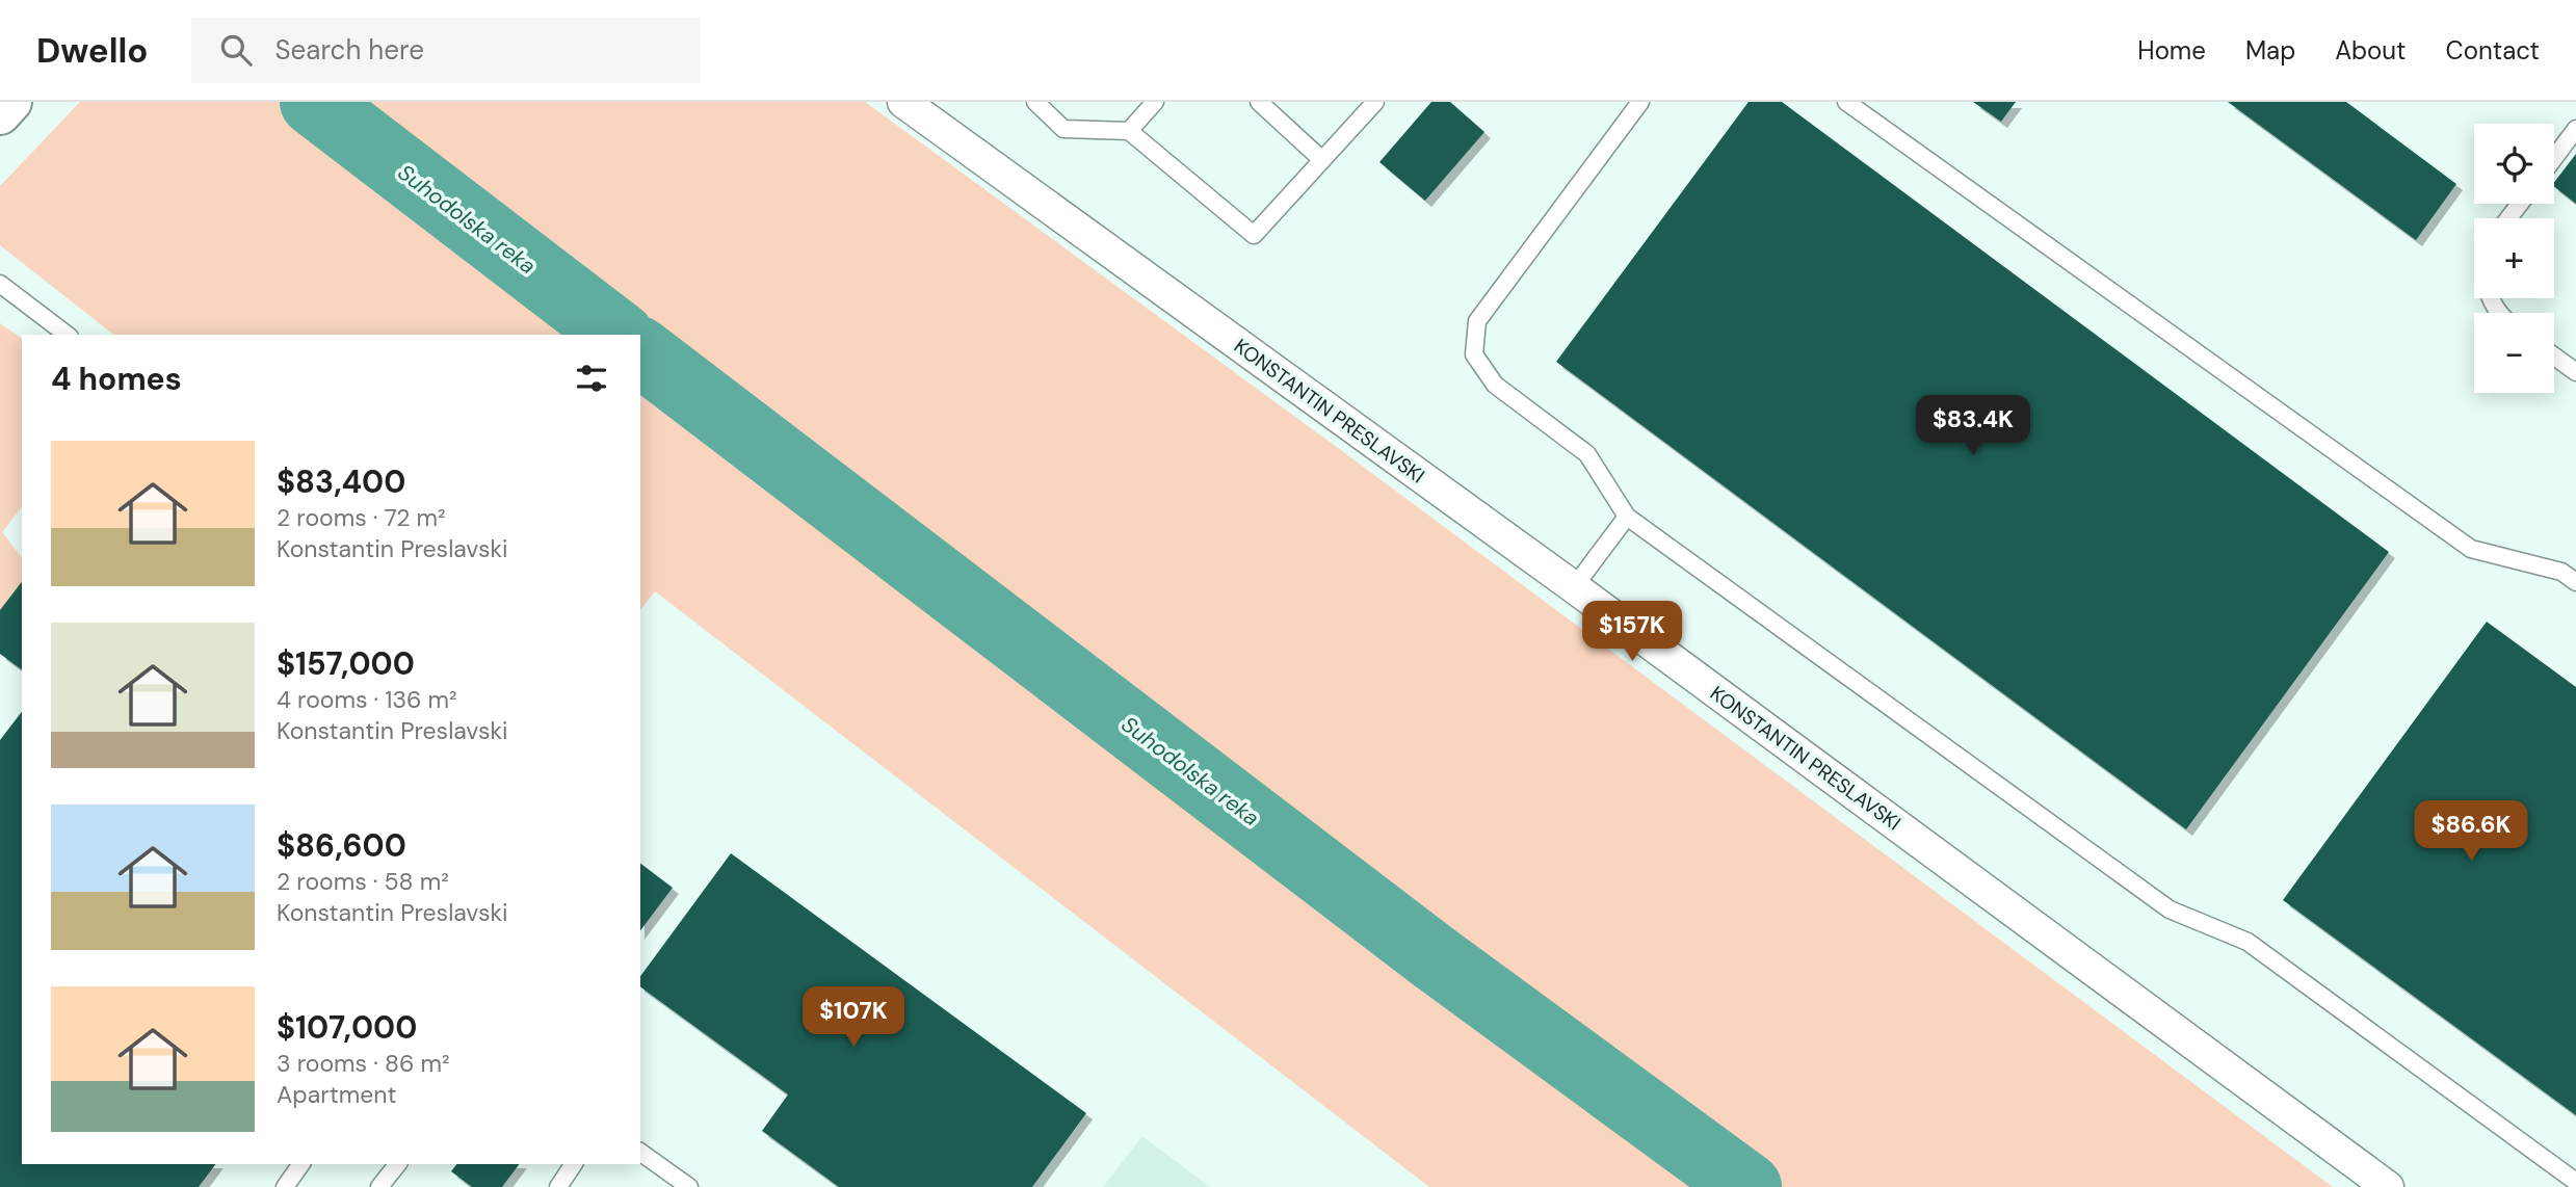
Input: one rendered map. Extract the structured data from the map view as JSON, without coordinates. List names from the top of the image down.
{
  "streets": {
    "street": ["KONSTANTIN PRESLAVSKI"]
  },
  "water": ["Suhodolska reka"],
  "page": {
    "header": "Dwello",
    "search": "Search here",
    "nav": [
      "Home",
      "Map",
      "About",
      "Contact"
    ],
    "map_buttons": ["+", "−"],
    "heading": "4 homes",
    "price": [
      "$83.4K",
      "$157K",
      "$86.6K",
      "$107K"
    ],
    "list": [
      {
        "name": "$83,400",
        "note": "2 rooms · 72 m² · Konstantin Preslavski"
      },
      {
        "name": "$157,000",
        "note": "4 rooms · 136 m² · Konstantin Preslavski"
      },
      {
        "name": "$86,600",
        "note": "2 rooms · 58 m² · Konstantin Preslavski"
      },
      {
        "name": "$107,000",
        "note": "3 rooms · 86 m² · Apartment"
      }
    ]
  }
}
